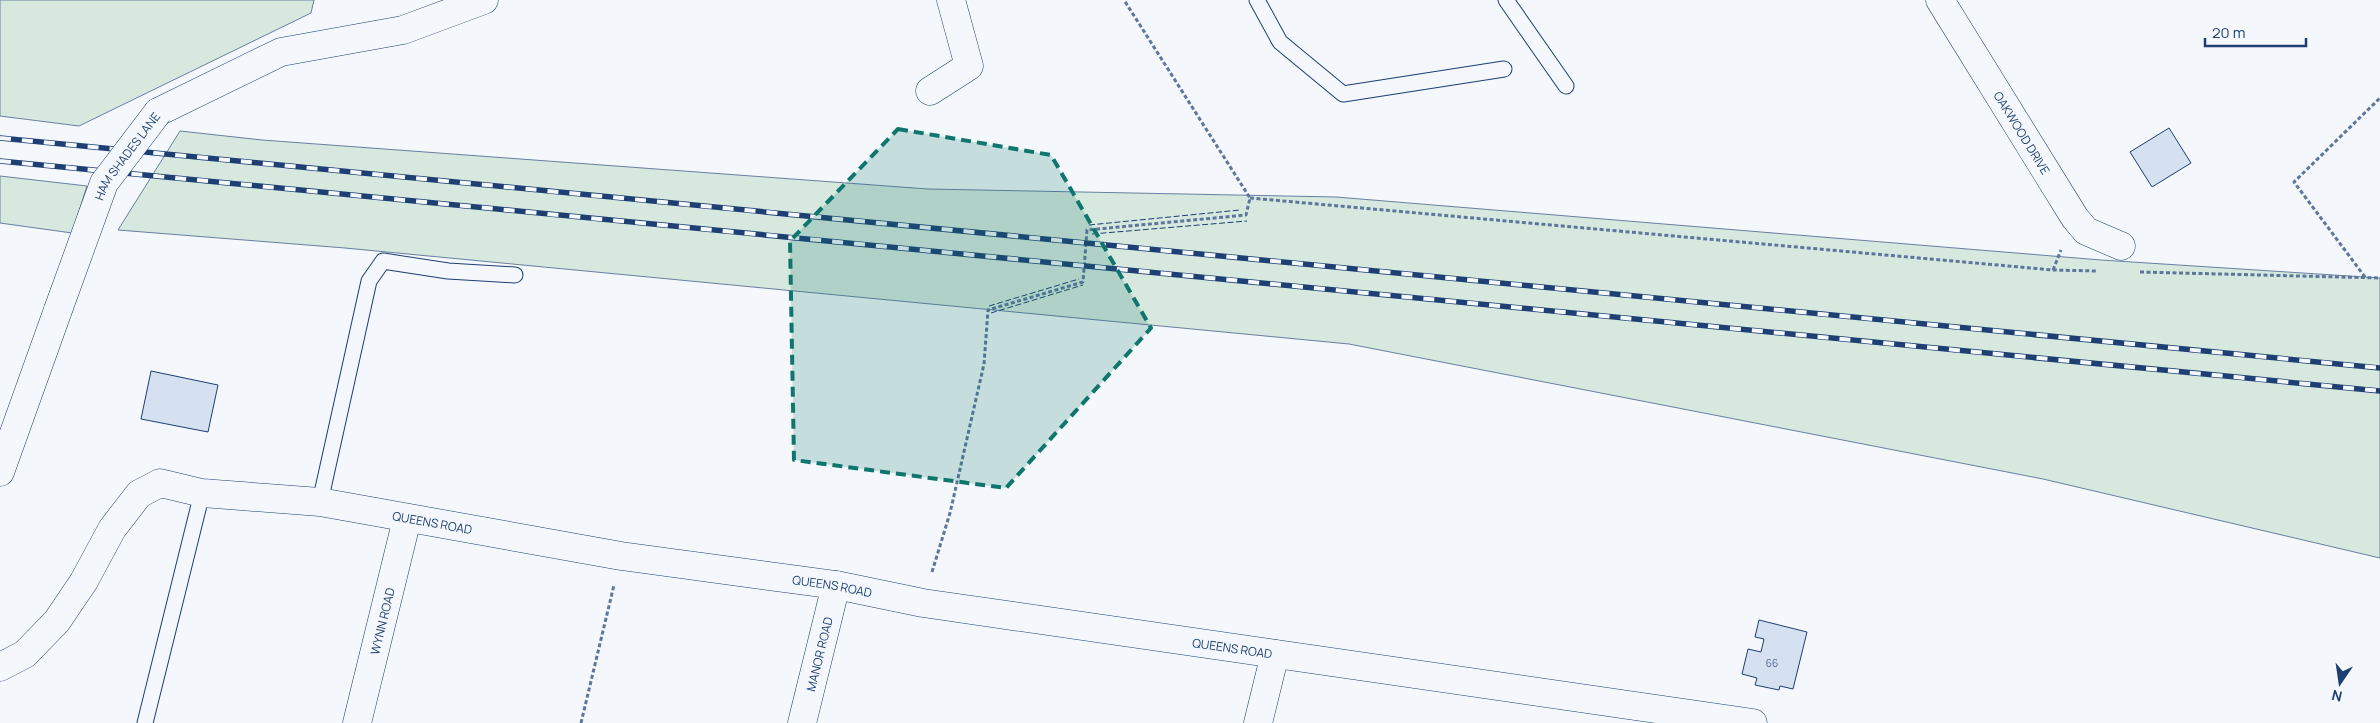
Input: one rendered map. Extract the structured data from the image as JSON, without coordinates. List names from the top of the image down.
{
  "streets": {
    "street": [
      "OAKWOOD DRIVE",
      "HAM SHADES LANE",
      "QUEENS ROAD",
      "WYNN ROAD",
      "MANOR ROAD"
    ]
  },
  "crossings": [
    ["QUEENS ROAD", "WYNN ROAD"],
    ["QUEENS ROAD", "MANOR ROAD"]
  ],
  "house_numbers": ["66"],
  "scale_bar": "20 m",
  "north": "bottom"
}
